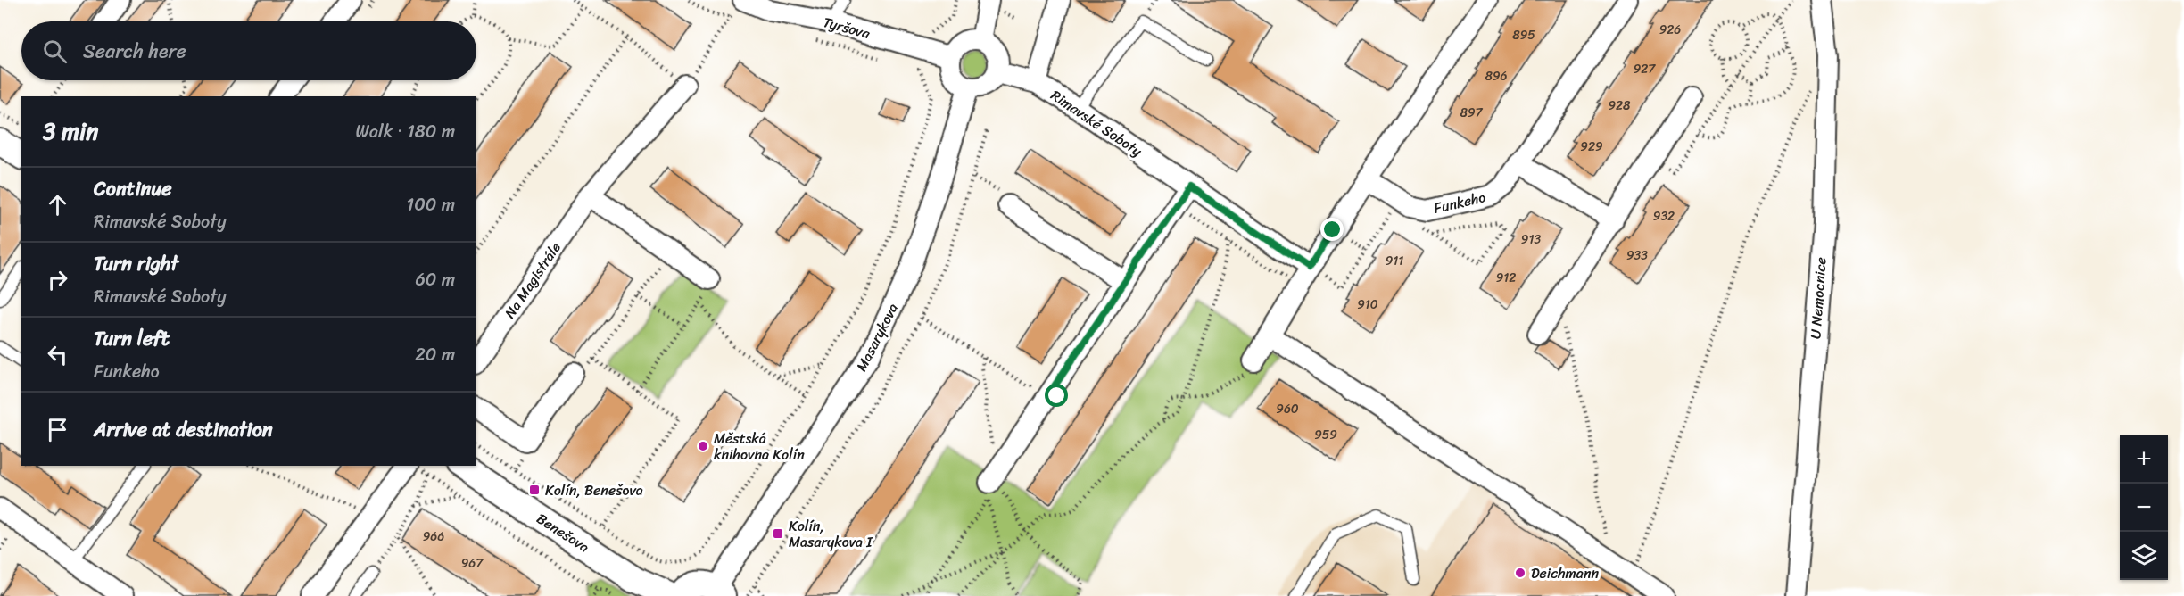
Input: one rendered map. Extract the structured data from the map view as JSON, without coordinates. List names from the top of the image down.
{
  "streets": {
    "street": [
      "Tyršova",
      "Rimavské Soboty",
      "Funkeho",
      "Na Magistrále",
      "U Nemocnice",
      "Masarykova",
      "Benešova"
    ]
  },
  "crossings": [
    ["Tyršova", "Rimavské Soboty"],
    ["Tyršova", "Masarykova"],
    ["Rimavské Soboty", "Masarykova"]
  ],
  "places": {
    "other": ["Městská knihovna Kolín", "Deichmann"],
    "transit": ["Kolín, Benešova", "Kolín, Masarykova I"]
  },
  "house_numbers": [
    "926",
    "895",
    "927",
    "896",
    "928",
    "897",
    "929",
    "932",
    "913",
    "933",
    "911",
    "912",
    "910",
    "960",
    "959",
    "966",
    "967"
  ],
  "page": {
    "search": "Search here",
    "heading": ["3 min", "Walk · 180 m"],
    "list": [
      ["Continue", "Rimavské Soboty", "100 m"],
      ["Turn right", "Rimavské Soboty", "60 m"],
      ["Turn left", "Funkeho", "20 m"],
      "Arrive at destination"
    ],
    "map_buttons": ["+", "−"]
  }
}
